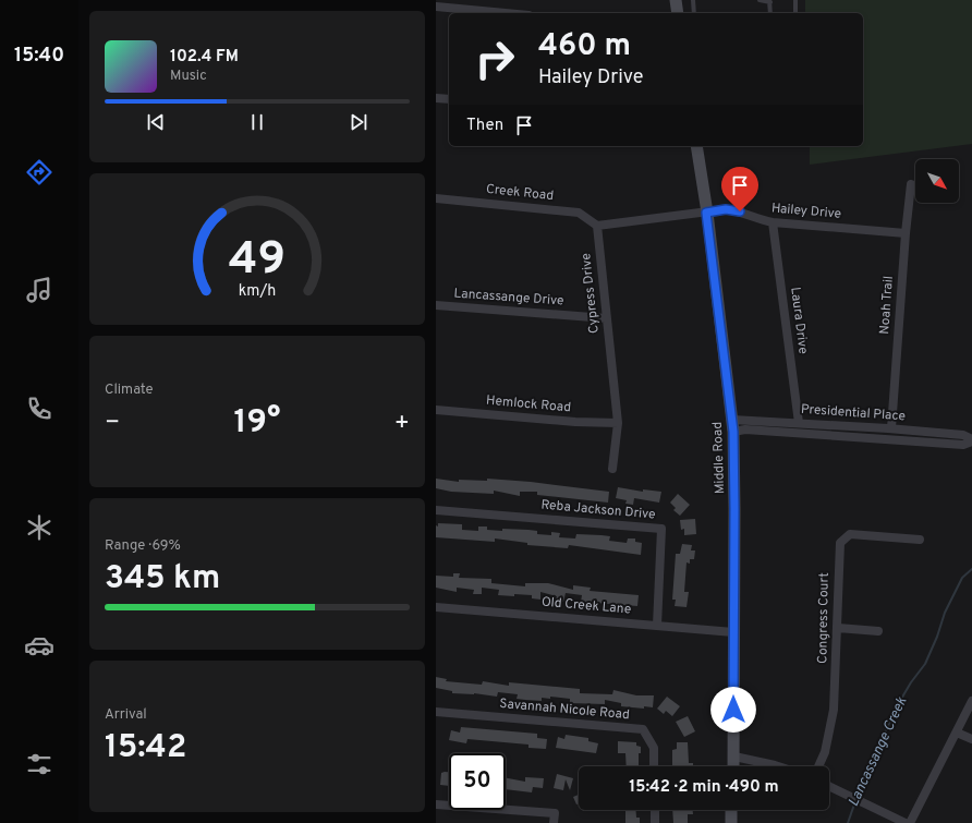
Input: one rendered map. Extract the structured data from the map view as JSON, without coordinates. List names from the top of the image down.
{
  "streets": {
    "main road": ["Middle Road"],
    "street": [
      "Creek Road",
      "Hailey Drive",
      "Cypress Drive",
      "Lancassange Drive",
      "Noah Trail",
      "Laura Drive",
      "Hemlock Road",
      "Presidential Place",
      "Reba Jackson Drive",
      "Old Creek Lane",
      "Congress Court",
      "Savannah Nicole Road"
    ]
  },
  "crossings": [
    ["Creek Road", "Cypress Drive"],
    ["Hailey Drive", "Noah Trail"],
    ["Hailey Drive", "Laura Drive"],
    ["Hailey Drive", "Middle Road"],
    ["Cypress Drive", "Lancassange Drive"],
    ["Cypress Drive", "Hemlock Road"],
    ["Noah Trail", "Presidential Place"],
    ["Laura Drive", "Presidential Place"],
    ["Presidential Place", "Middle Road"],
    ["Middle Road", "Old Creek Lane"],
    ["Reba Jackson Drive", "Old Creek Lane"]
  ],
  "water": ["Lancassange Creek"],
  "north": "bottom right",
  "page": {
    "tabs": "15:40",
    "turn": ["460 m", "Hailey Drive"],
    "song": ["102.4 FM", "Music"],
    "then": "Then",
    "tile": [
      "Climate",
      ["Range · 69%", "345 km"],
      ["Arrival", "15:42"]
    ],
    "heat": ["−", "19°", "+"],
    "limit": "50",
    "trip": "15:42 · 2 min · 490 m",
    "gauge": ["49", "km/h"]
  }
}
